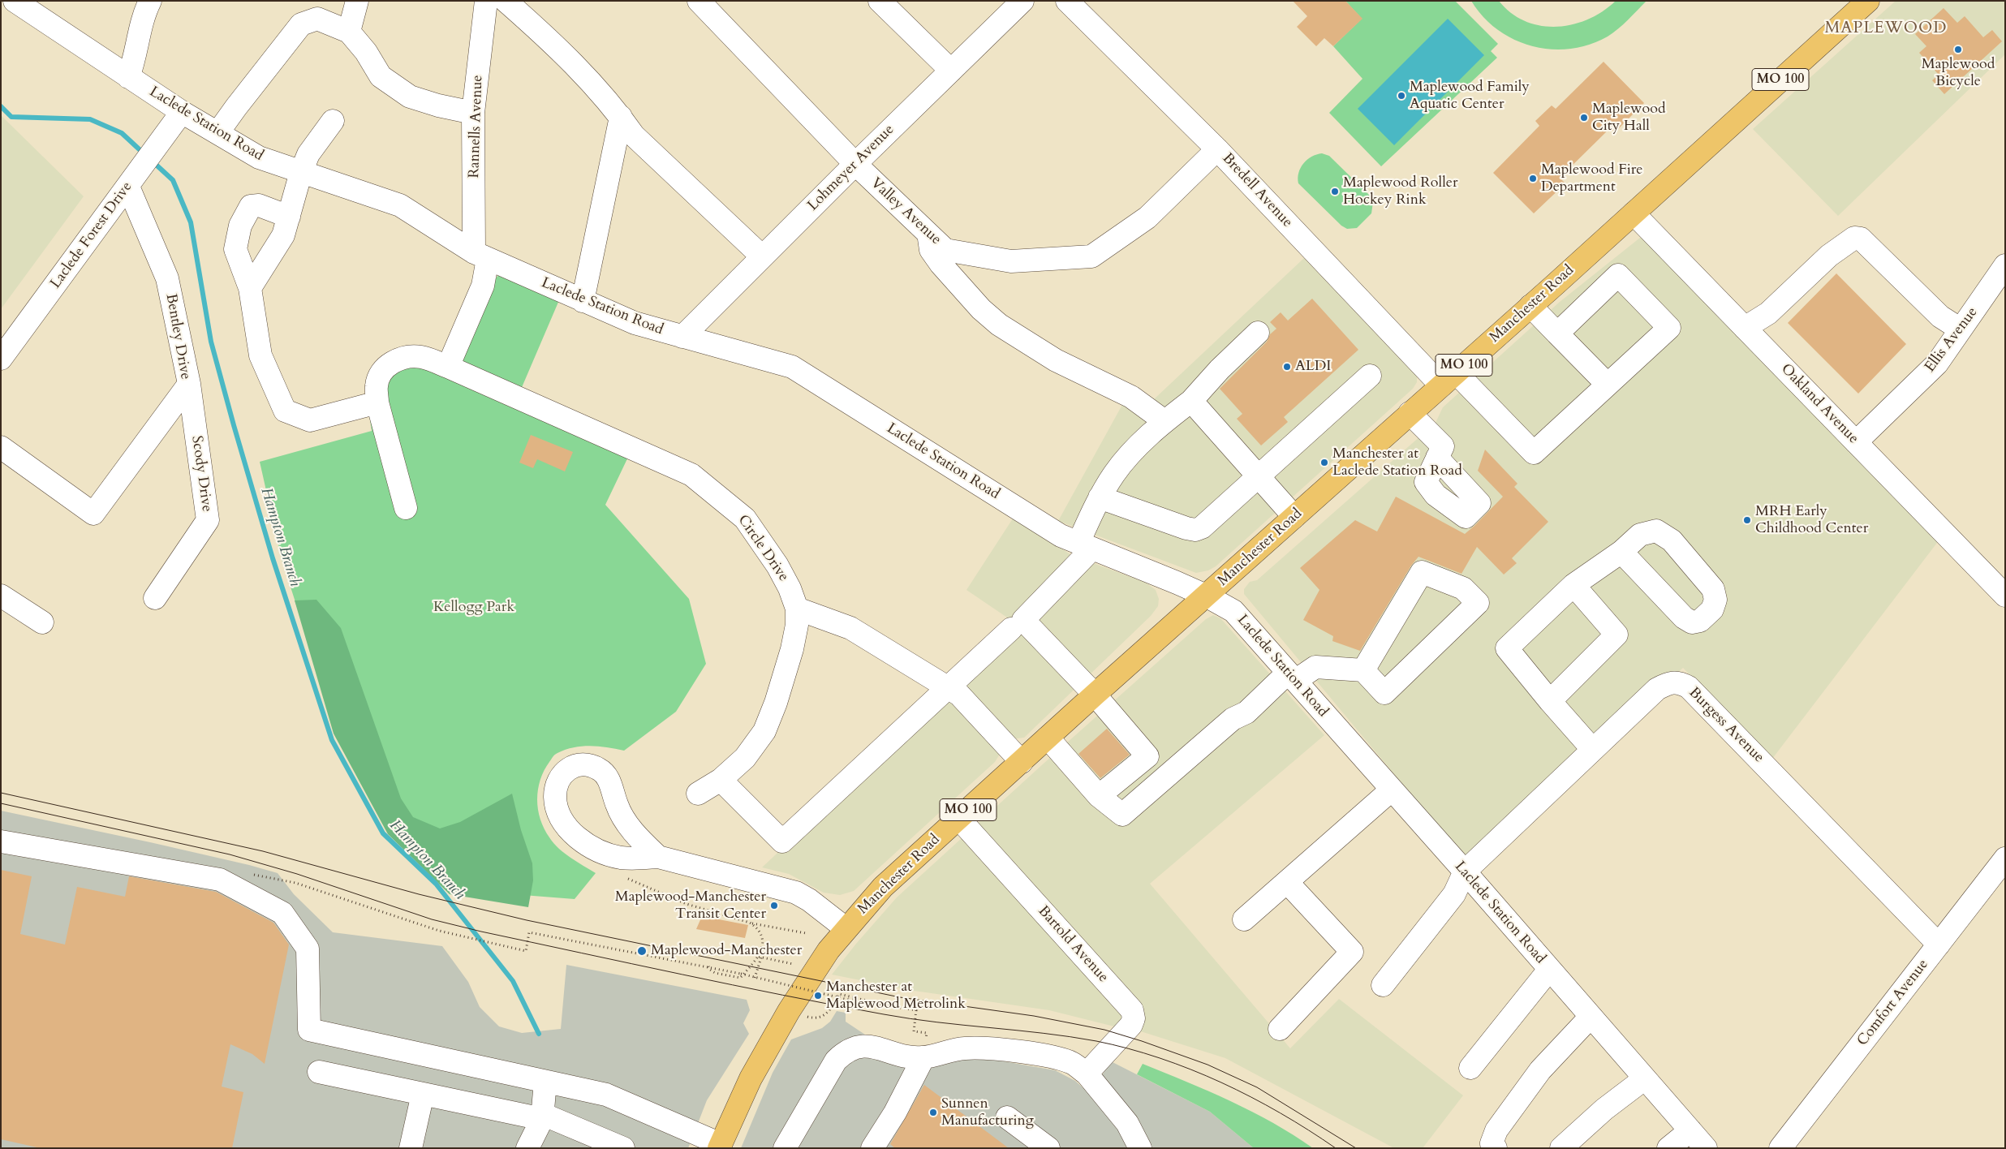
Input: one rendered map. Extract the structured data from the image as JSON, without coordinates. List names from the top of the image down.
{
  "streets": {
    "main road": ["MO 100", "Manchester Road"],
    "street": [
      "Laclede Station Road",
      "Rannells Avenue",
      "Lohmeyer Avenue",
      "Bredell Avenue",
      "Valley Avenue",
      "Laclede Forest Drive",
      "Bentley Drive",
      "Ellis Avenue",
      "Oakland Avenue",
      "Scody Drive",
      "Circle Drive",
      "Burgess Avenue",
      "Bartold Avenue",
      "Comfort Avenue"
    ]
  },
  "crossings": [
    ["Laclede Station Road", "Rannells Avenue"],
    ["Laclede Station Road", "Lohmeyer Avenue"],
    ["Laclede Station Road", "Laclede Forest Drive"],
    ["Laclede Station Road", "Manchester Road"],
    ["Laclede Station Road", "Burgess Avenue"],
    ["Rannells Avenue", "Circle Drive"],
    ["Lohmeyer Avenue", "Valley Avenue"],
    ["Bredell Avenue", "Valley Avenue"],
    ["Bredell Avenue", "Manchester Road"],
    ["Laclede Forest Drive", "Bentley Drive"],
    ["Manchester Road", "Oakland Avenue"],
    ["Manchester Road", "Bartold Avenue"],
    ["Bentley Drive", "Scody Drive"],
    ["Ellis Avenue", "Oakland Avenue"],
    ["Burgess Avenue", "Comfort Avenue"]
  ],
  "districts": ["MAPLEWOOD"],
  "water": ["Hampton Branch"],
  "parks": ["Kellogg Park"],
  "places": [
    "Maplewood Bicycle",
    "Maplewood Family Aquatic Center",
    "Maplewood City Hall",
    "Maplewood Fire Department",
    "Maplewood Roller Hockey Rink",
    "ALDI",
    "Manchester at Laclede Station Road",
    "MRH Early Childhood Center",
    "Maplewood-Manchester Transit Center",
    "Maplewood-Manchester",
    "Manchester at Maplewood Metrolink",
    "Sunnen Manufacturing"
  ]
}
